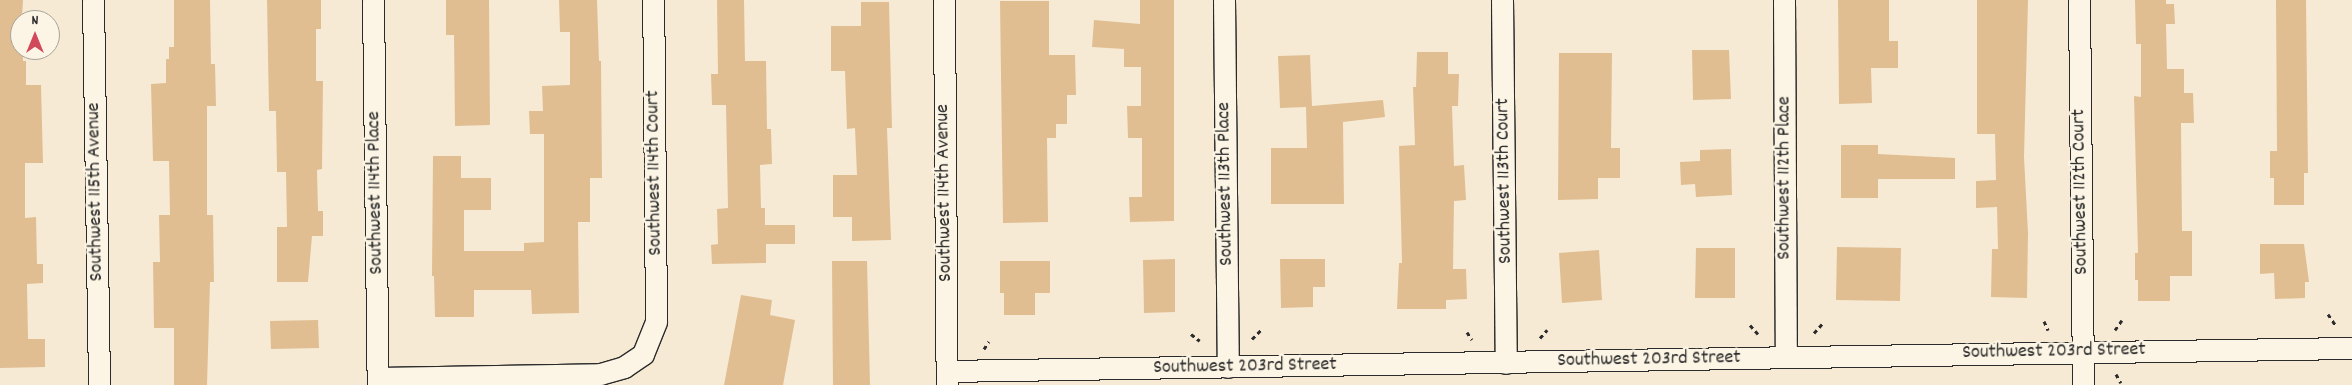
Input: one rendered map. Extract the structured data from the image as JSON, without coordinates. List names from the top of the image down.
{
  "streets": {
    "street": [
      "Southwest 114th Court",
      "Southwest 112th Place",
      "Southwest 113th Court",
      "Southwest 113th Place",
      "Southwest 115th Avenue",
      "Southwest 112th Court",
      "Southwest 114th Place",
      "Southwest 114th Avenue",
      "Southwest 203rd Street"
    ]
  },
  "crossings": [
    ["Southwest 114th Court", "Southwest 114th Place"],
    ["Southwest 112th Place", "Southwest 203rd Street"],
    ["Southwest 113th Court", "Southwest 203rd Street"],
    ["Southwest 113th Place", "Southwest 203rd Street"],
    ["Southwest 112th Court", "Southwest 203rd Street"],
    ["Southwest 114th Avenue", "Southwest 203rd Street"]
  ],
  "north": "top"
}
